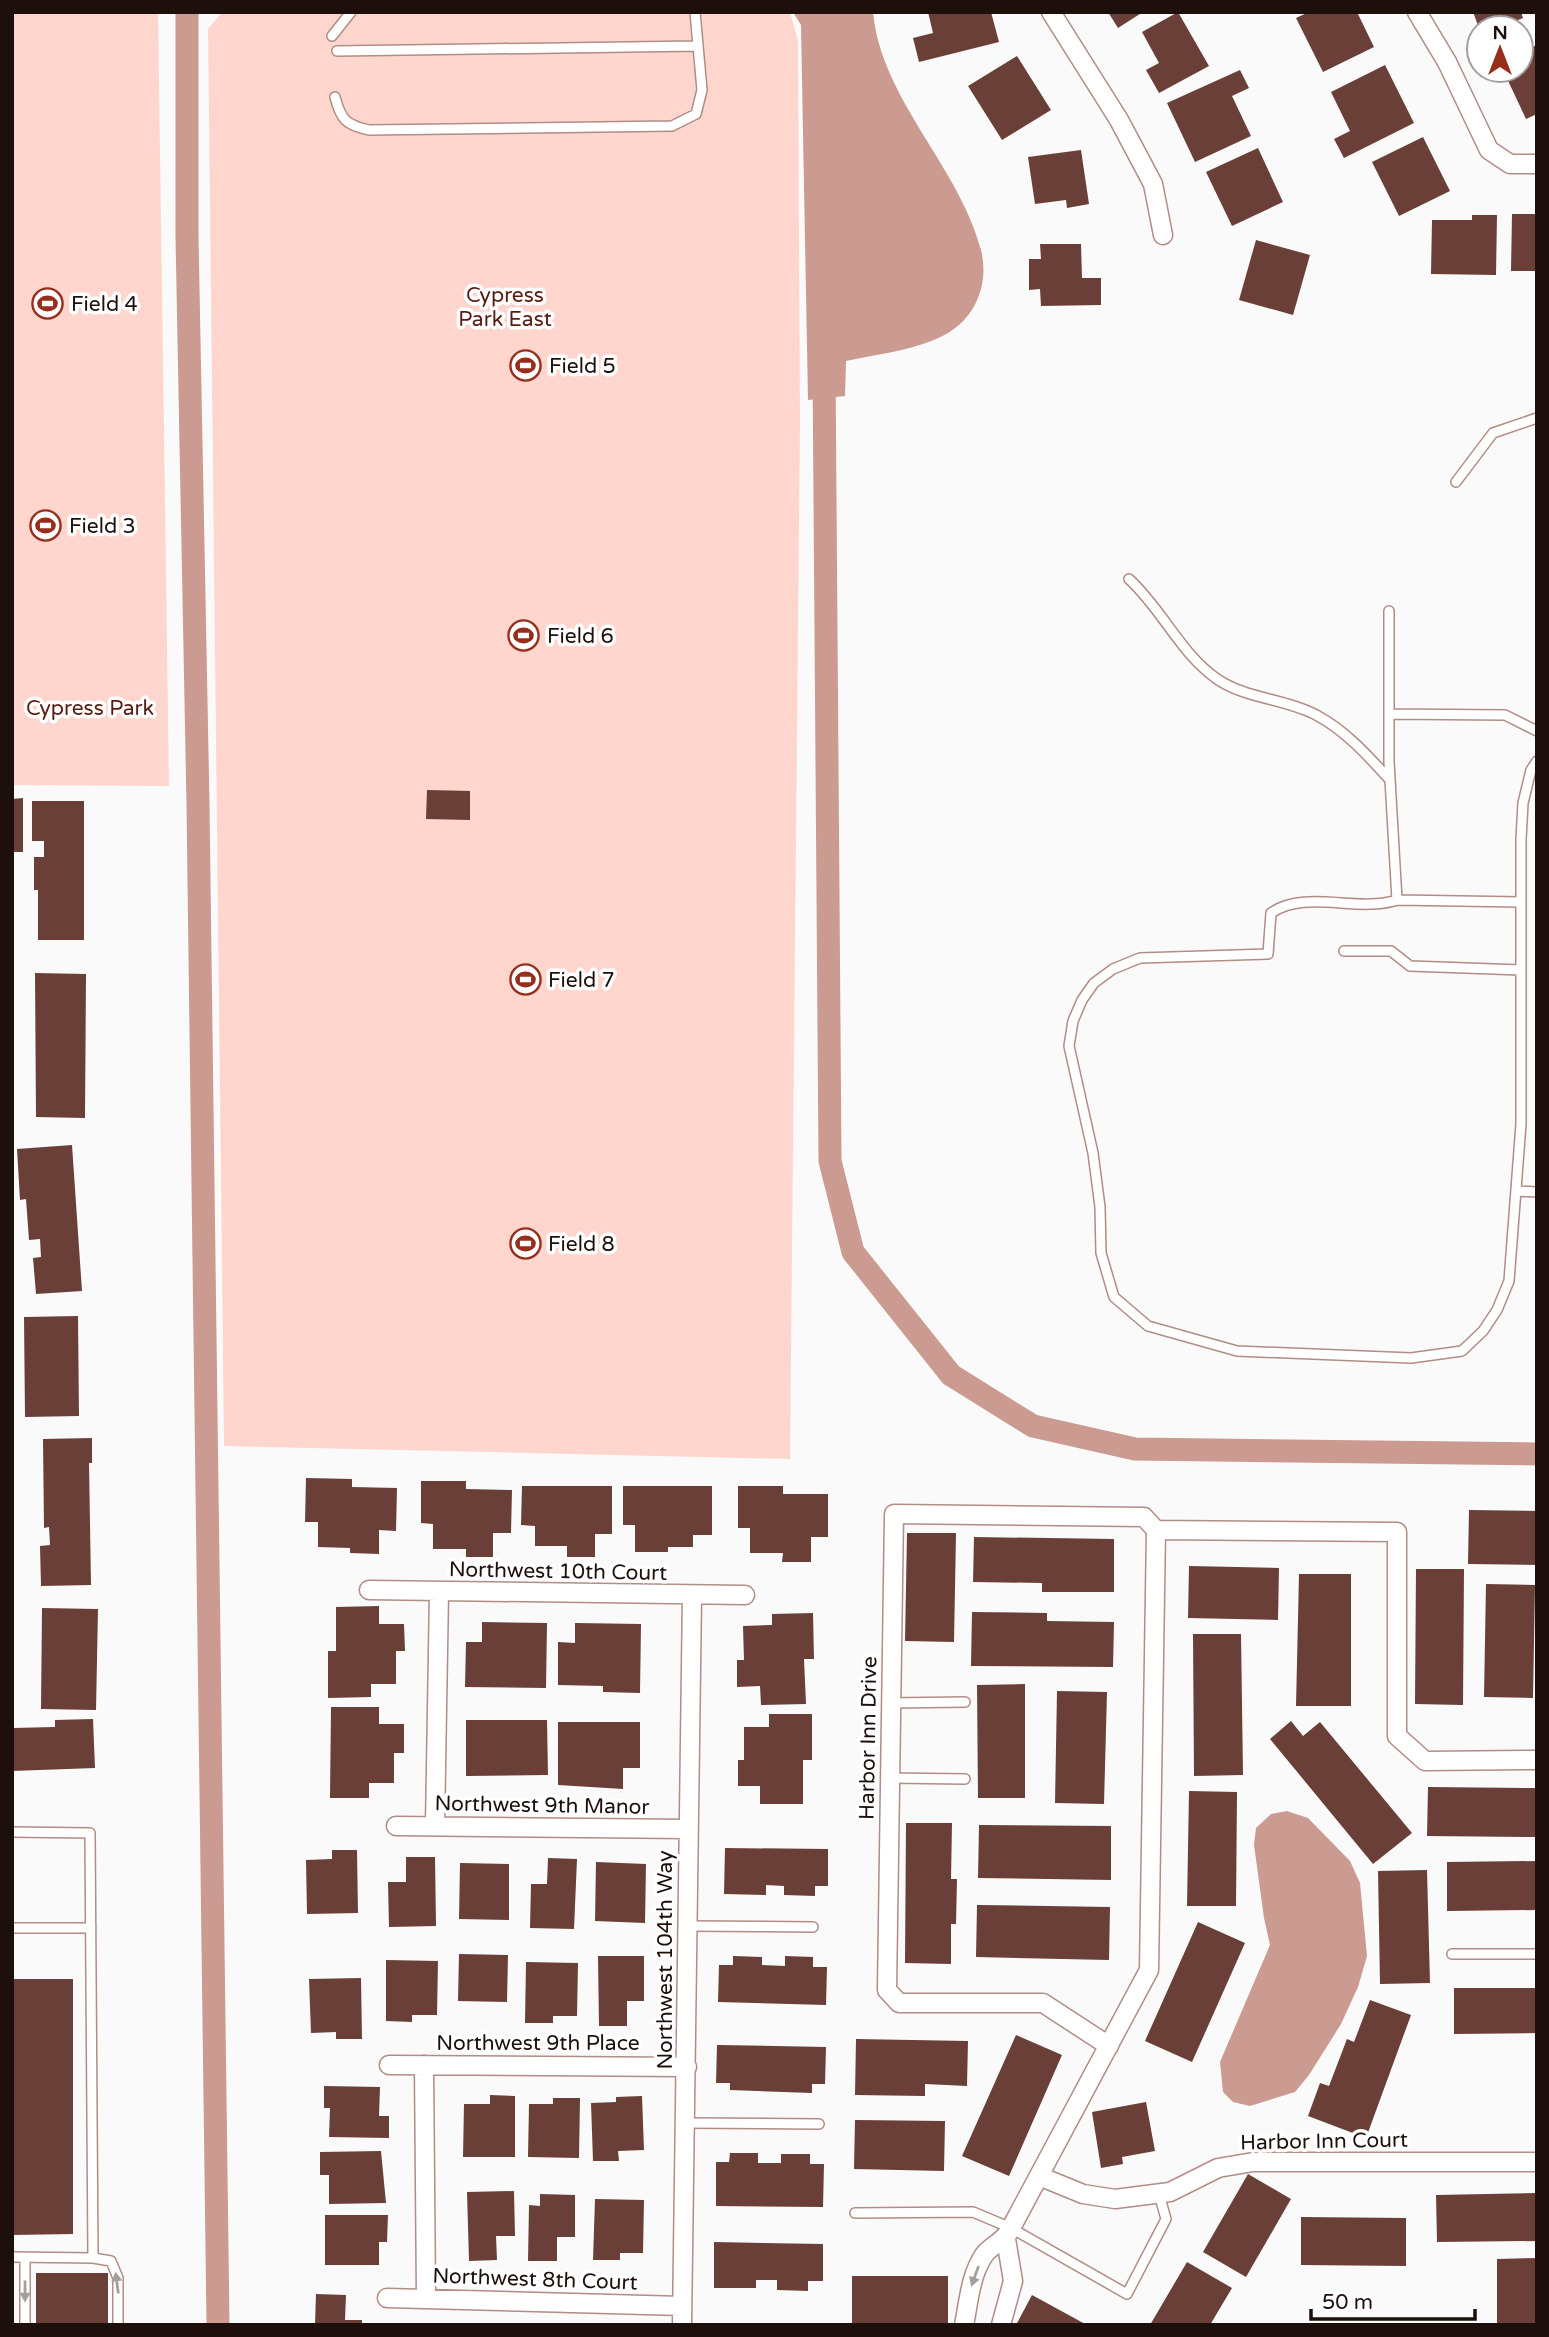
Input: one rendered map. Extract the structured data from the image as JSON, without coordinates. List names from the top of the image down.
{
  "streets": {
    "street": [
      "Northwest 10th Court",
      "Harbor Inn Drive",
      "Northwest 9th Manor",
      "Northwest 104th Way",
      "Northwest 9th Place",
      "Harbor Inn Court",
      "Northwest 8th Court"
    ]
  },
  "crossings": [
    ["Northwest 10th Court", "Northwest 104th Way"],
    ["Northwest 9th Manor", "Northwest 104th Way"],
    ["Northwest 104th Way", "Northwest 9th Place"],
    ["Northwest 104th Way", "Northwest 8th Court"]
  ],
  "parks": ["Cypress Park East", "Cypress Park"],
  "places": {
    "sports": [
      "Field 4",
      "Field 5",
      "Field 3",
      "Field 6",
      "Field 7",
      "Field 8"
    ]
  },
  "scale_bar": "50 m",
  "north": "top"
}
